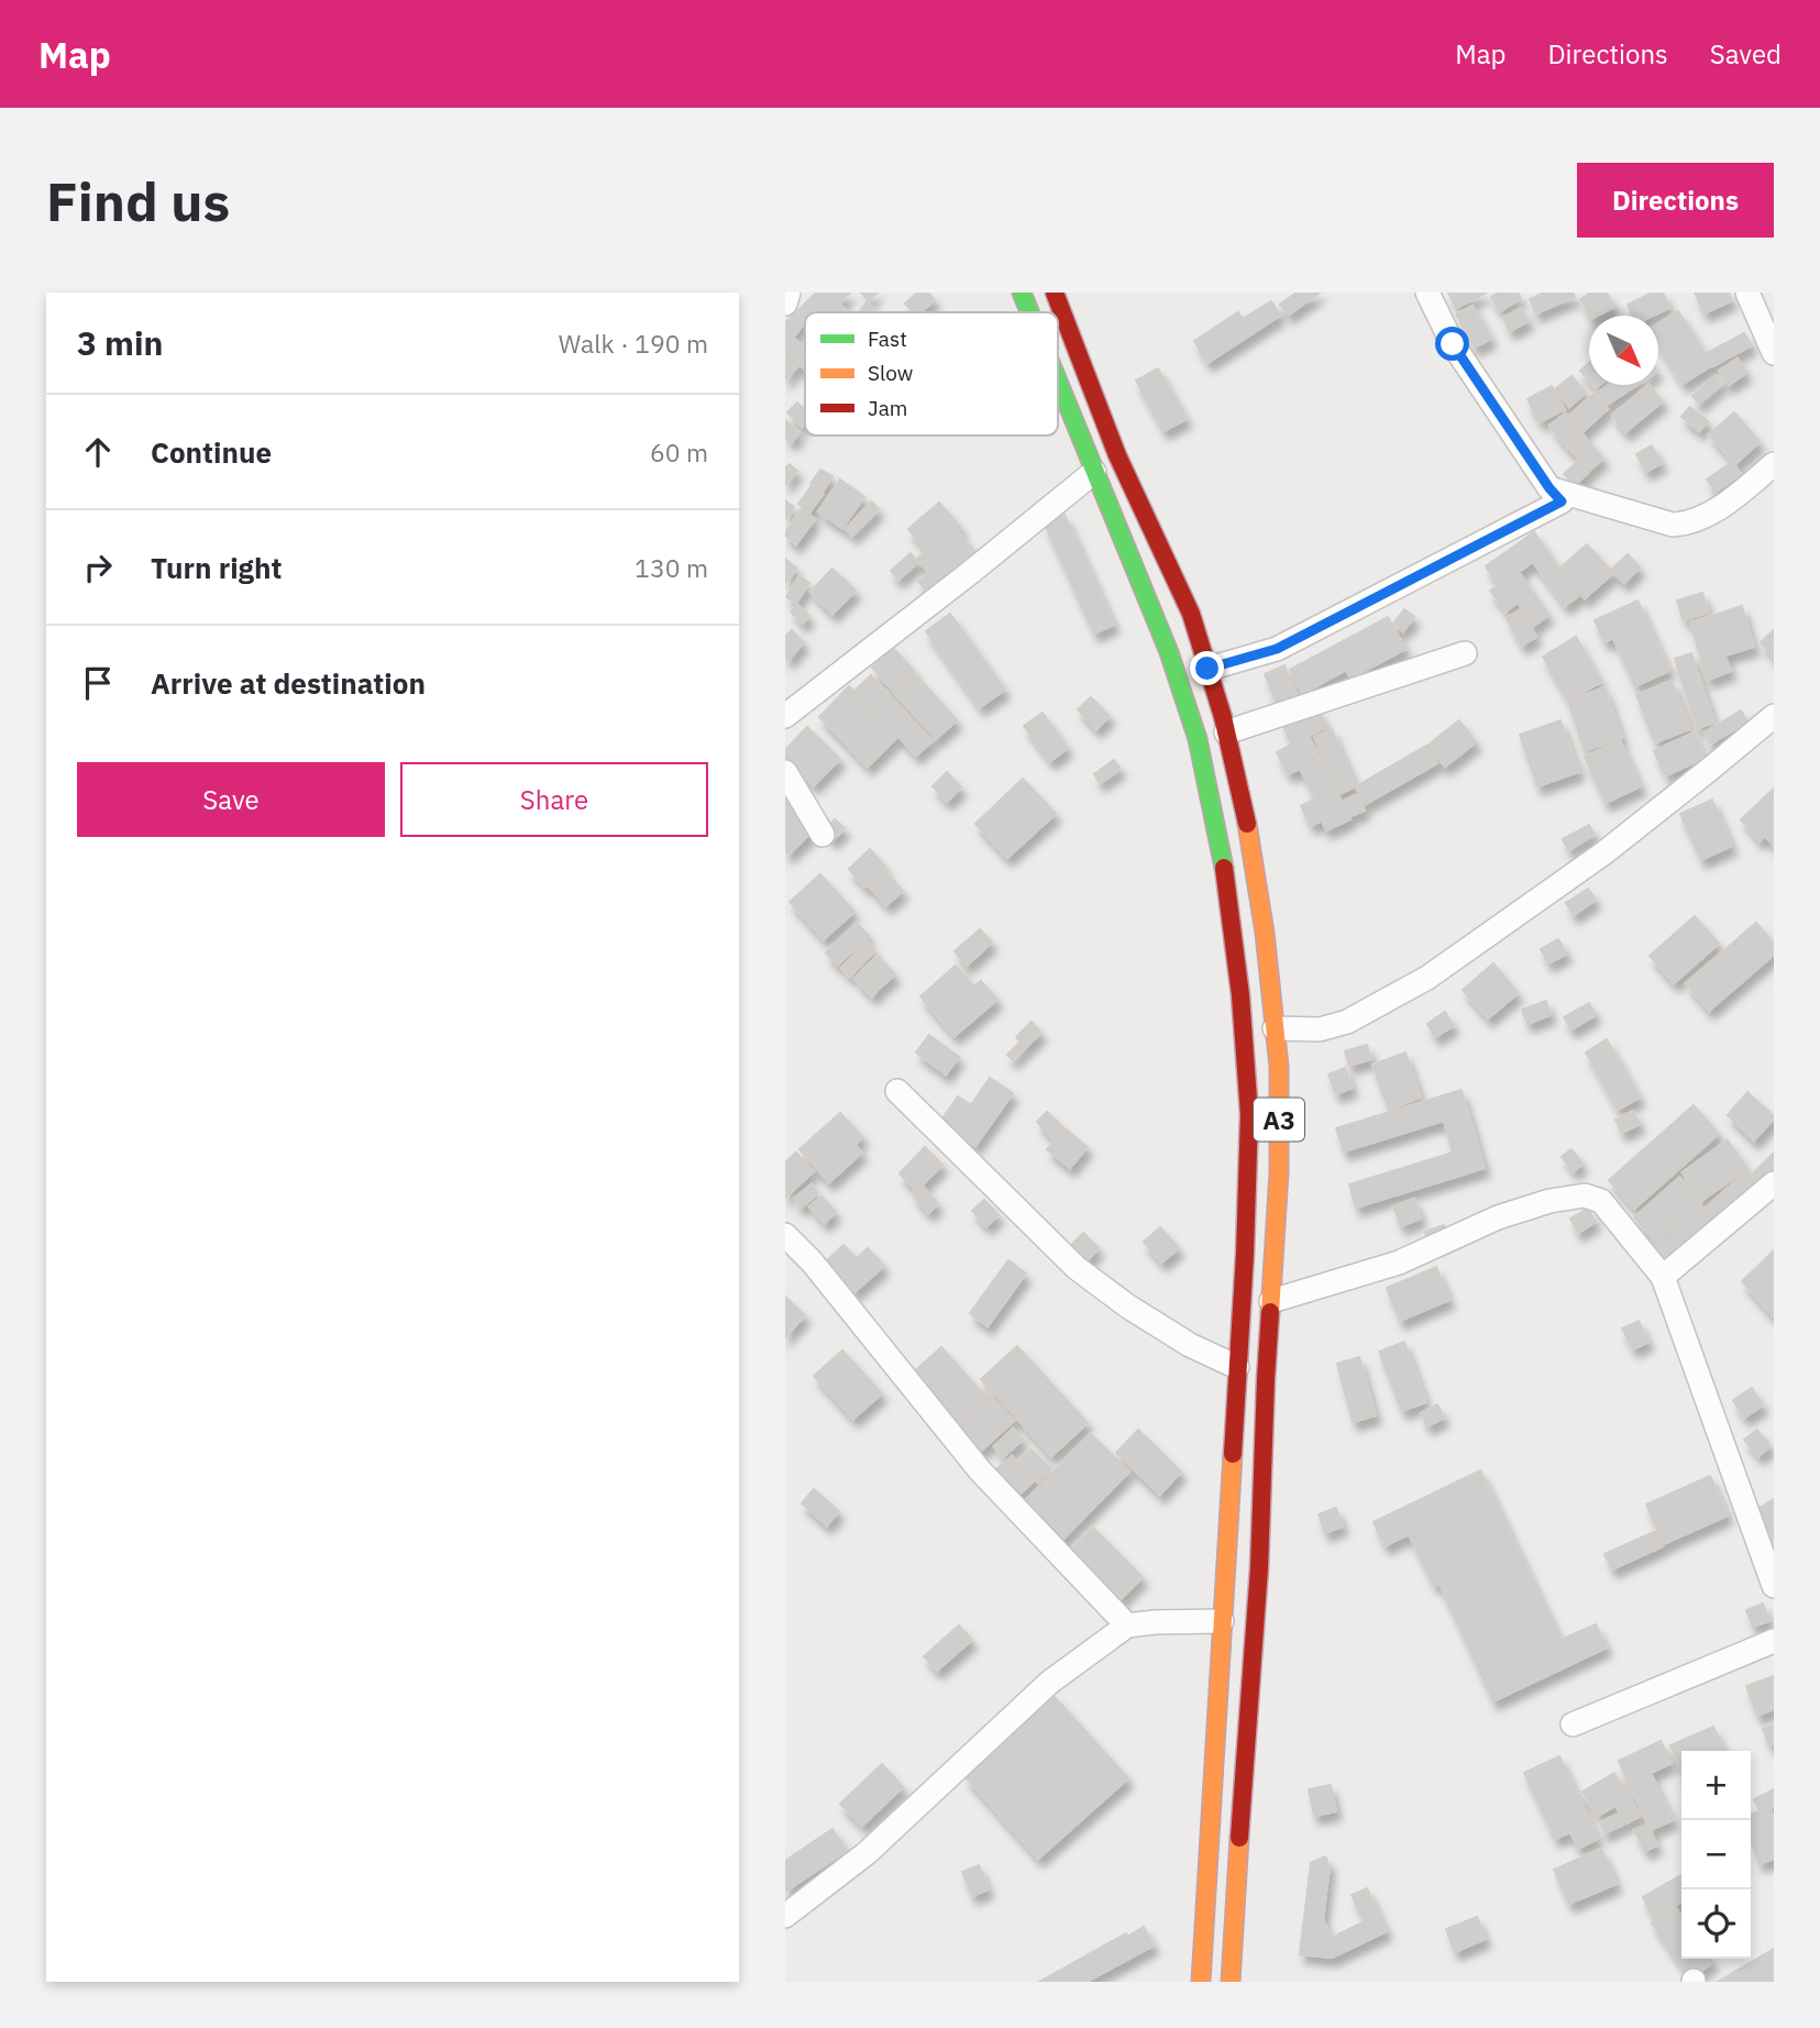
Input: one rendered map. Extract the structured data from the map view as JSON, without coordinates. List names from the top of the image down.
{
  "streets": {
    "highway": ["A3"]
  },
  "legend": ["Fast", "Slow", "Jam"],
  "north": "bottom right",
  "page": {
    "header": "Map",
    "nav": ["Map", "Directions", "Saved"],
    "buttons": [
      "Directions",
      ["Save", "Share"]
    ],
    "title": "Find us",
    "heading": ["3 min", "Walk · 190 m"],
    "list": [
      ["Continue", "60 m"],
      ["Turn right", "130 m"],
      "Arrive at destination"
    ],
    "map_buttons": ["+", "−"]
  }
}
